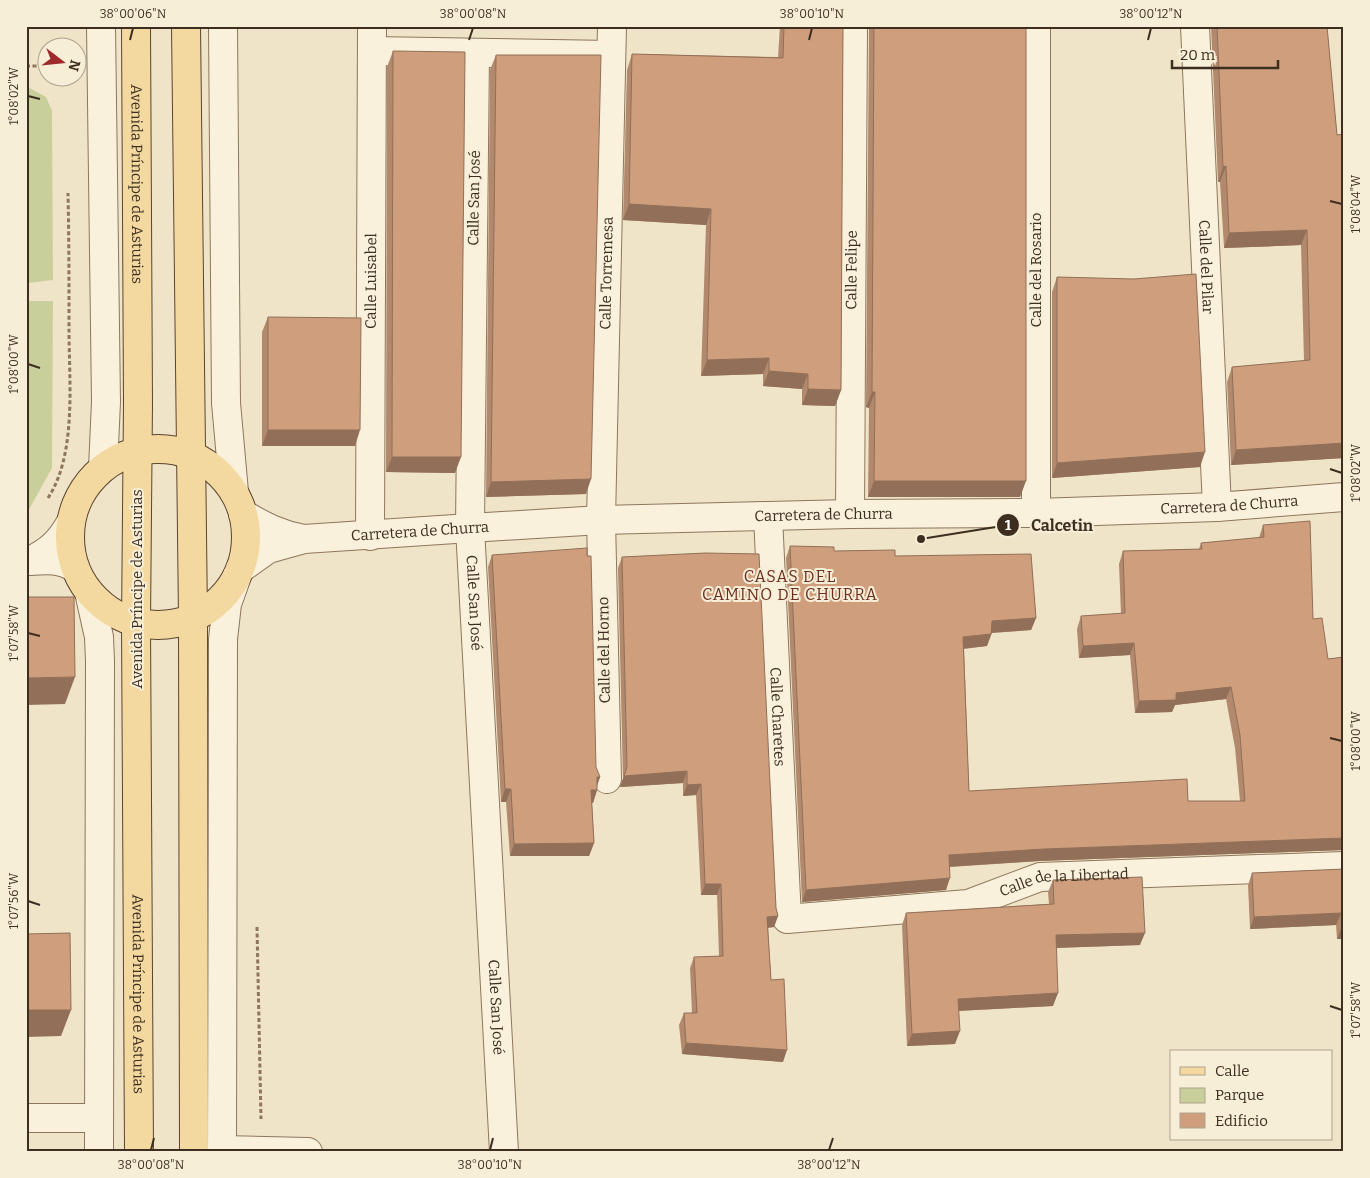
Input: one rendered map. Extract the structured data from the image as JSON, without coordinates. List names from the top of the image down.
{
  "streets": {
    "main road": ["Avenida Príncipe de Asturias"],
    "street": [
      "Calle San José",
      "Calle del Pilar",
      "Calle Felipe",
      "Calle del Rosario",
      "Calle Torremesa",
      "Calle Luisabel",
      "Carretera de Churra",
      "Calle del Horno",
      "Calle Charetes",
      "Calle de la Libertad"
    ]
  },
  "crossings": [
    ["Calle San José", "Carretera de Churra"],
    ["Calle del Pilar", "Carretera de Churra"],
    ["Calle Felipe", "Carretera de Churra"],
    ["Calle del Rosario", "Carretera de Churra"],
    ["Calle Torremesa", "Carretera de Churra"],
    ["Calle Torremesa", "Calle del Horno"],
    ["Calle Luisabel", "Carretera de Churra"],
    ["Carretera de Churra", "Calle del Horno"],
    ["Carretera de Churra", "Calle Charetes"],
    ["Calle Charetes", "Calle de la Libertad"]
  ],
  "districts": ["CASAS DEL CAMINO DE CHURRA"],
  "places": ["Calcetin"],
  "legend": ["Calle", "Parque", "Edificio"],
  "scale_bar": "20 m",
  "north": "right",
  "coordinates": [
    "38°00'06\"N",
    "38°00'08\"N",
    "38°00'10\"N",
    "38°00'12\"N",
    "1°08'02\"W",
    "1°08'04\"W",
    "1°08'00\"W",
    "1°07'58\"W",
    "1°07'56\"W"
  ]
}
